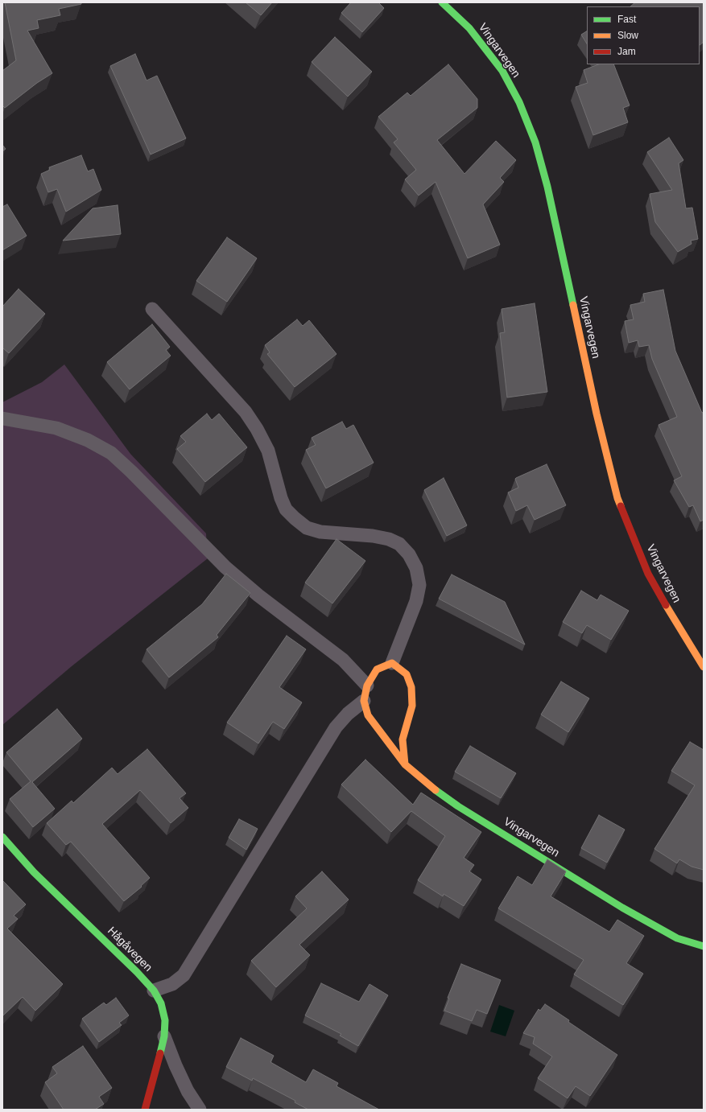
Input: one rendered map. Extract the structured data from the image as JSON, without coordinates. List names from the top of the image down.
{
  "streets": {
    "street": ["Vingarvegen", "Hågåvegen"]
  },
  "legend": ["Fast", "Slow", "Jam"]
}
